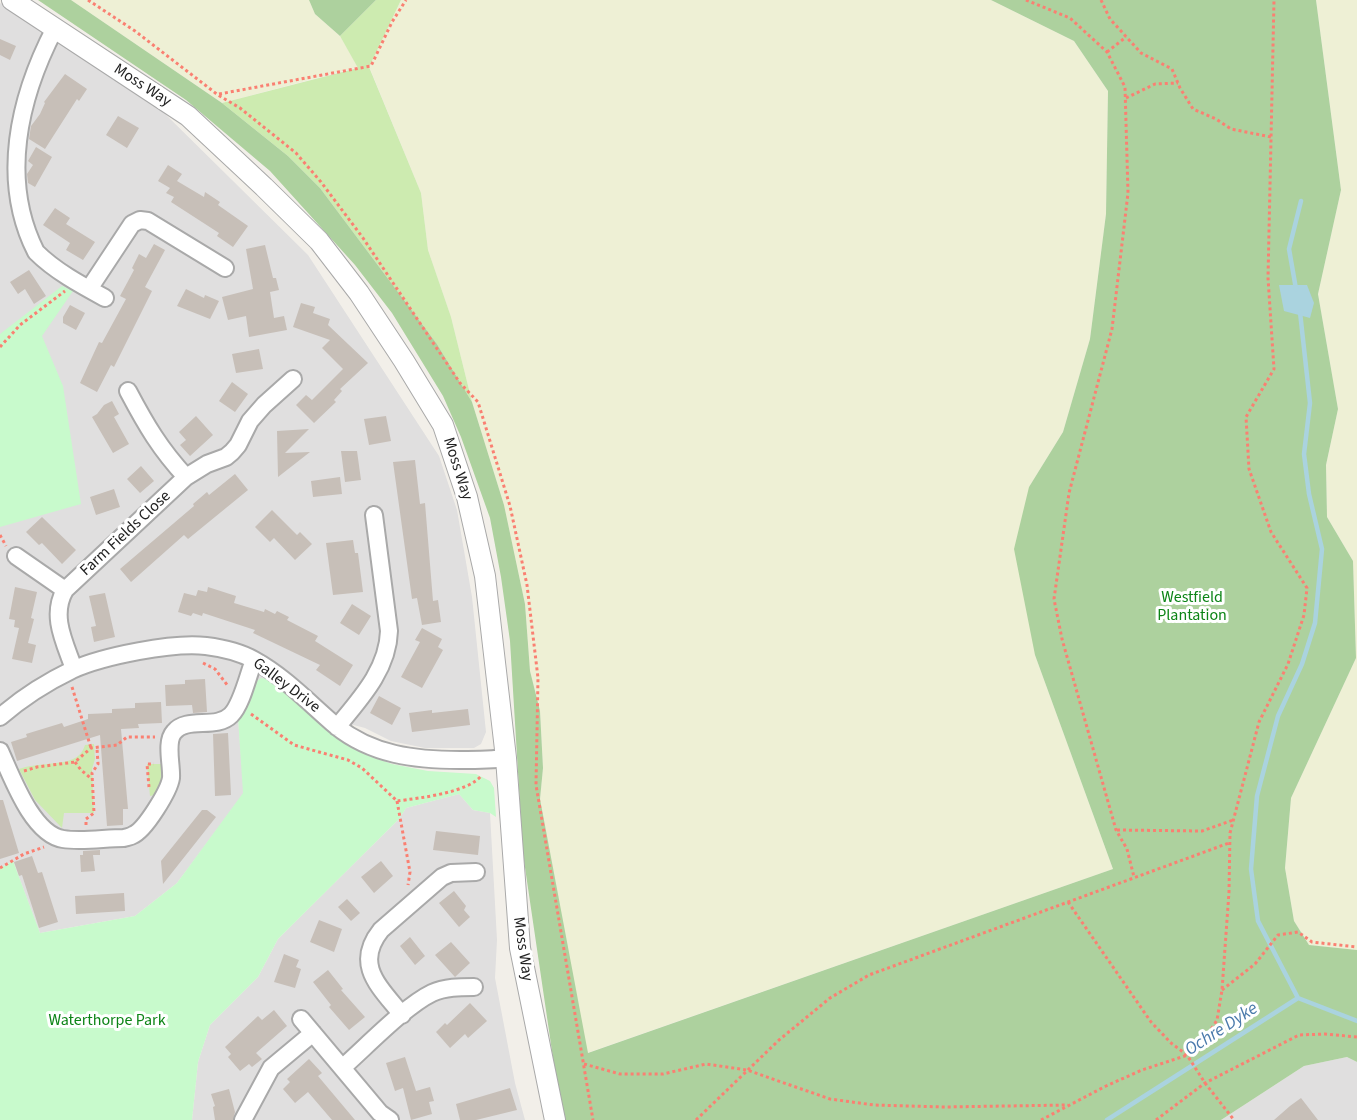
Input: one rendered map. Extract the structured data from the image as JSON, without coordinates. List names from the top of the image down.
{
  "streets": {
    "street": ["Moss Way", "Farm Fields Close", "Galley Drive"]
  },
  "crossings": [
    ["Moss Way", "Galley Drive"],
    ["Farm Fields Close", "Galley Drive"]
  ],
  "water": ["Ochre Dyke"],
  "parks": ["Westfield Plantation", "Waterthorpe Park"]
}
